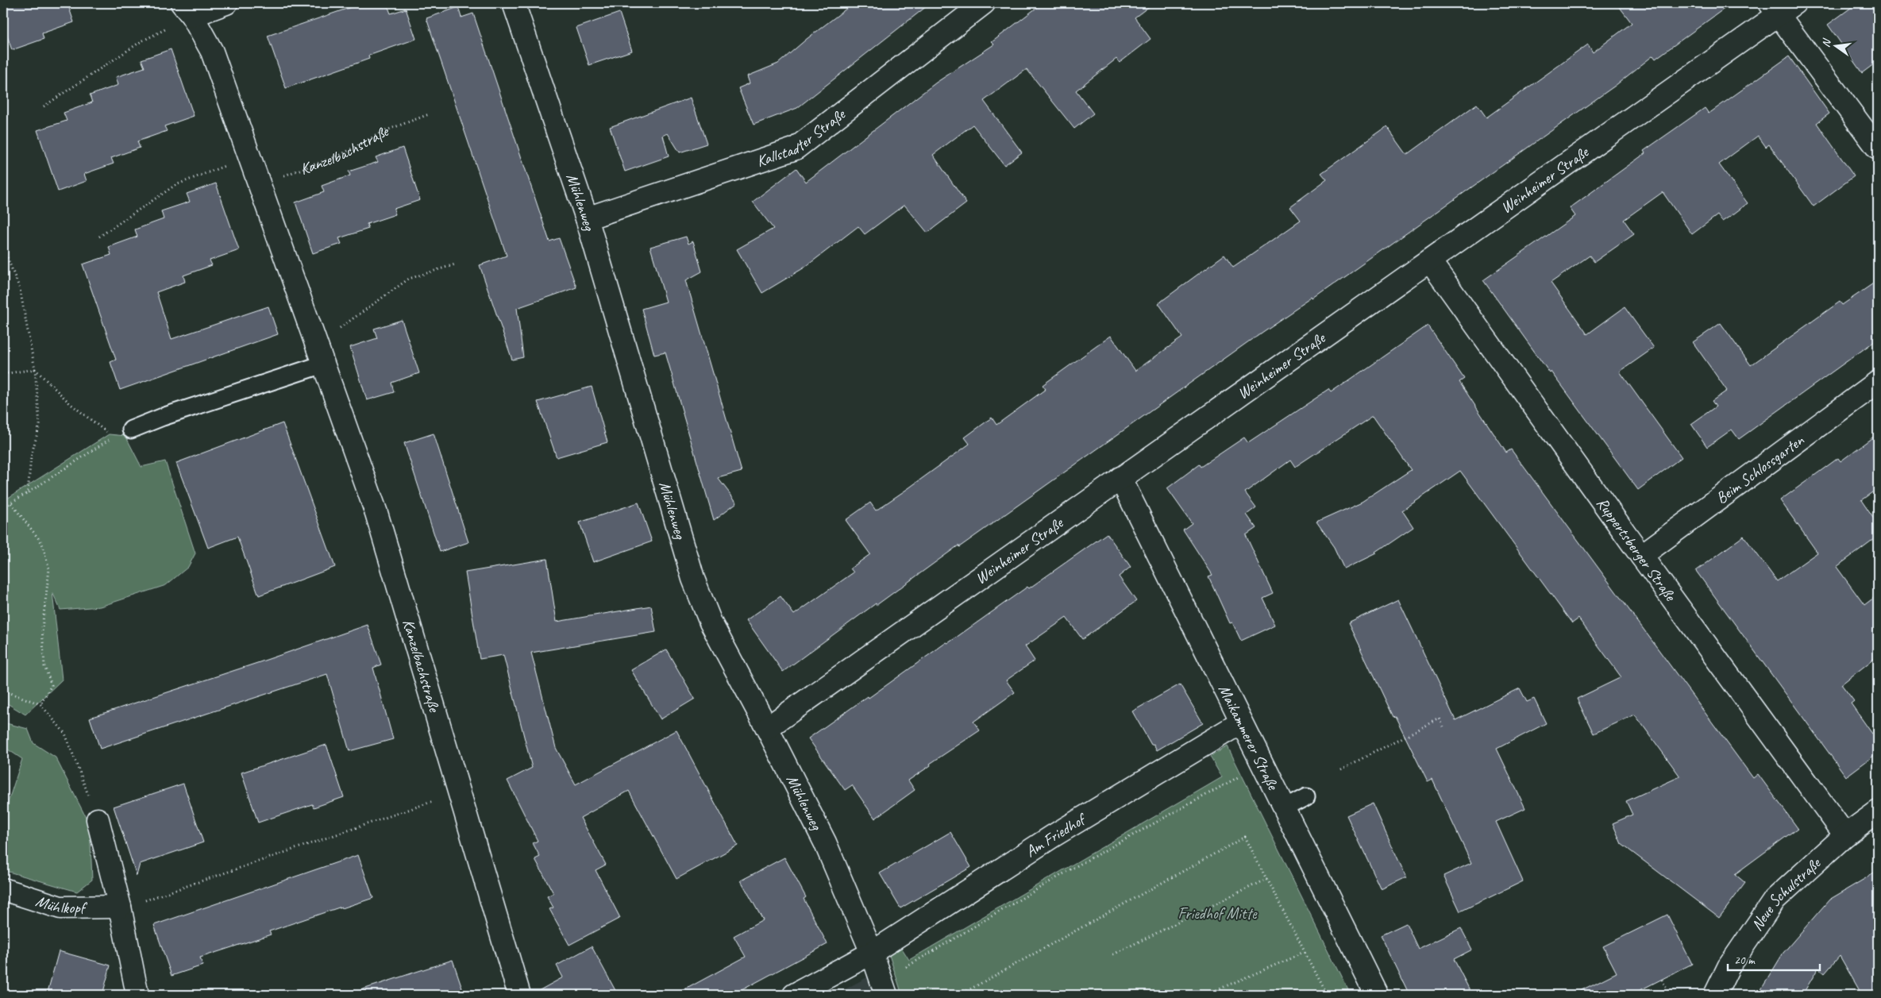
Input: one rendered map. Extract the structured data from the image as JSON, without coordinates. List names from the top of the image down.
{
  "streets": {
    "street": [
      "Kallstadter Straße",
      "Kanzelbachstraße",
      "Weinheimer Straße",
      "Mühlenweg",
      "Beim Schlossgarten",
      "Ruppertsberger Straße",
      "Maikammerer Straße",
      "Am Friedhof",
      "Neue Schulstraße",
      "Mühlkopf"
    ]
  },
  "crossings": [
    ["Kallstadter Straße", "Mühlenweg"],
    ["Weinheimer Straße", "Mühlenweg"],
    ["Weinheimer Straße", "Ruppertsberger Straße"],
    ["Weinheimer Straße", "Maikammerer Straße"],
    ["Mühlenweg", "Am Friedhof"],
    ["Beim Schlossgarten", "Ruppertsberger Straße"],
    ["Ruppertsberger Straße", "Neue Schulstraße"],
    ["Maikammerer Straße", "Am Friedhof"]
  ],
  "parks": ["Friedhof Mitte"],
  "scale_bar": "20 m",
  "north": "left"
}
